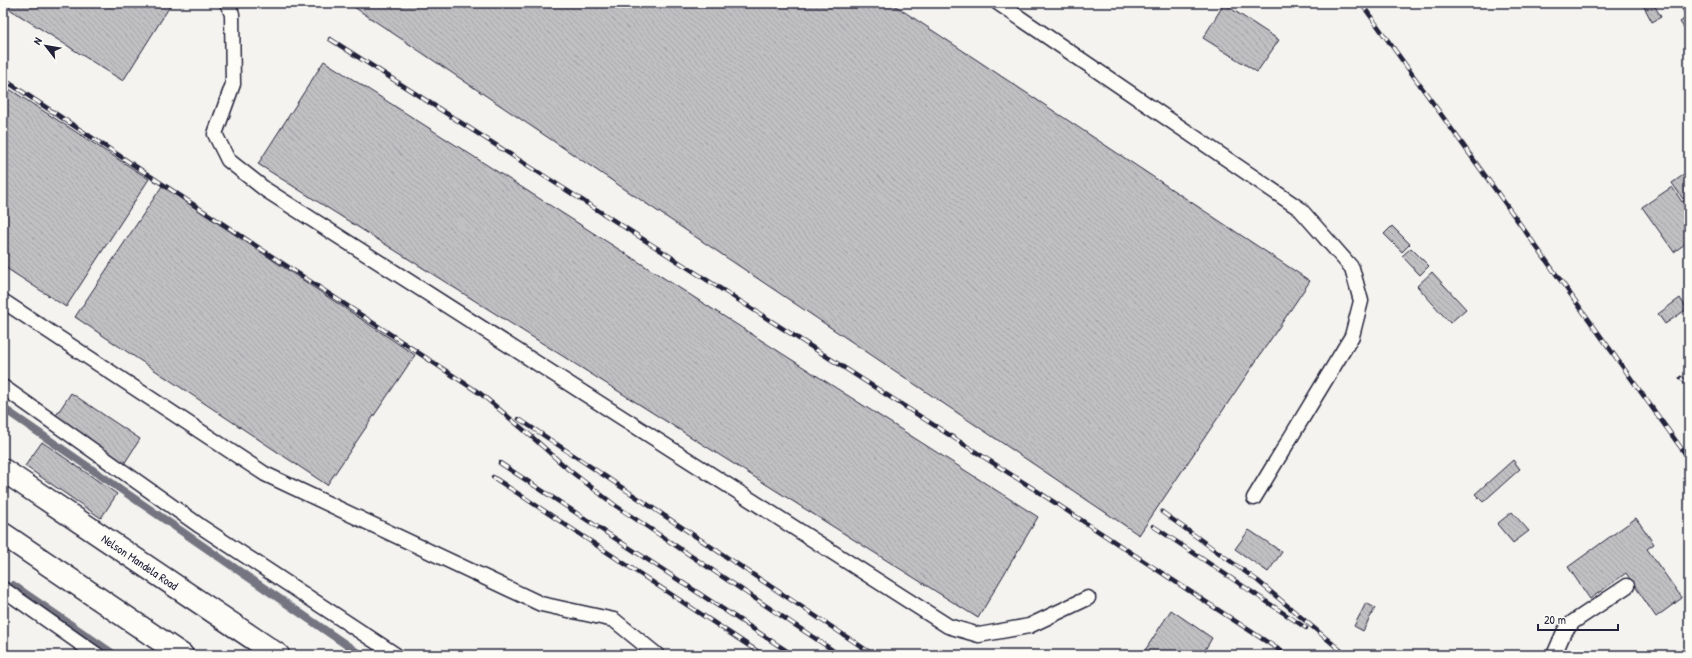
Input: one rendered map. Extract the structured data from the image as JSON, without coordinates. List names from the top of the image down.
{
  "streets": {
    "main road": ["Nelson Mandela Road"]
  },
  "scale_bar": "20 m",
  "north": "top left"
}
